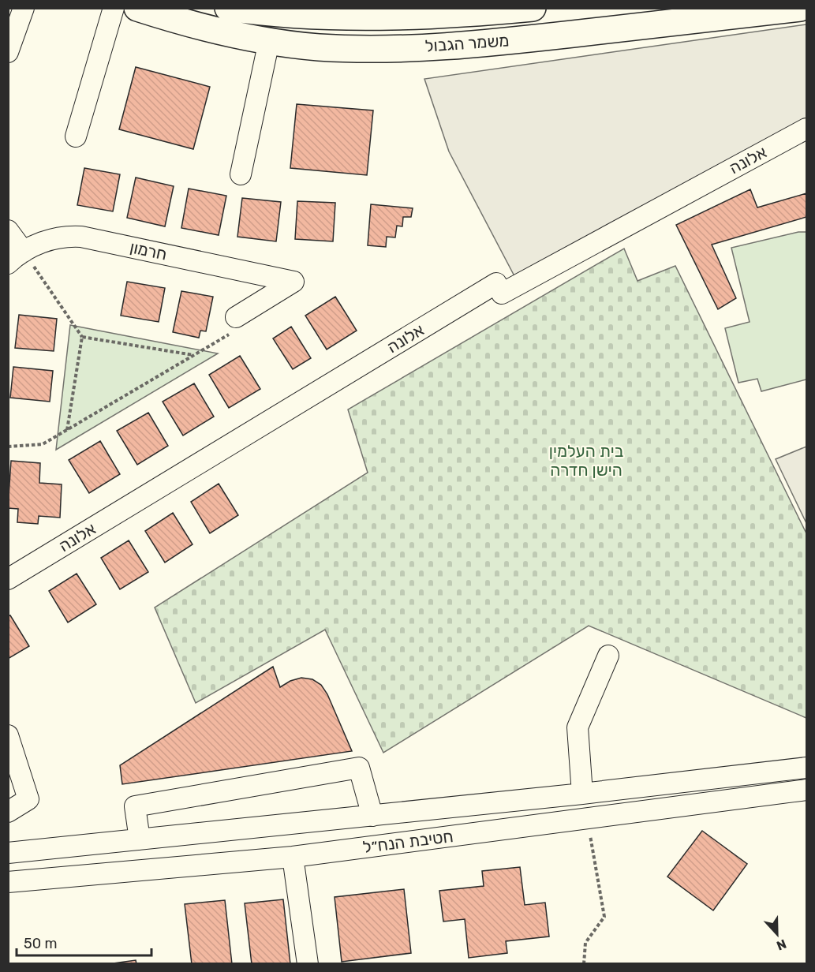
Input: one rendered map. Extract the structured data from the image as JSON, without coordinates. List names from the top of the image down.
{
  "streets": {
    "main road": ["משמר הגבול"],
    "street": ["אלונה", "חרמון", "חטיבת הנח״ל"]
  },
  "parks": ["בית העלמין הישן חדרה"],
  "scale_bar": "50 m",
  "north": "bottom"
}
